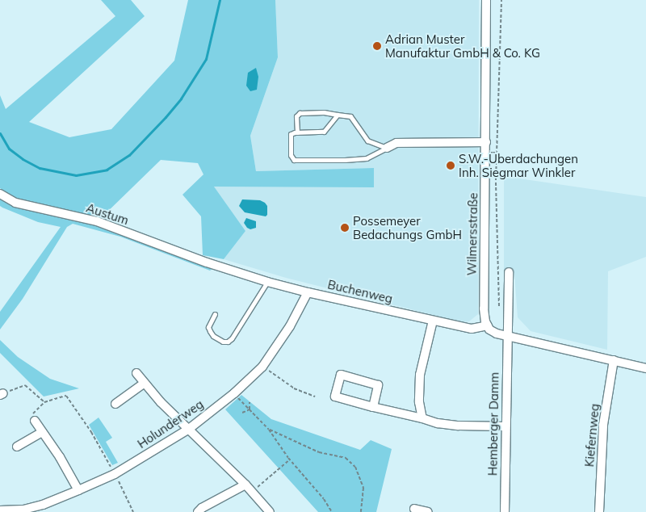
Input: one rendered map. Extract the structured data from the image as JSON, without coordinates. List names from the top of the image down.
{
  "streets": {
    "street": [
      "Austum",
      "Wilmersstraße",
      "Buchenweg",
      "Holunderweg",
      "Hemberger Damm",
      "Kiefernweg"
    ]
  },
  "crossings": [
    ["Austum", "Buchenweg"],
    ["Wilmersstraße", "Buchenweg"],
    ["Buchenweg", "Holunderweg"]
  ],
  "places": ["Adrian Muster Manufaktur GmbH & Co. KG", "S.W.-Überdachungen Inh. Siegmar Winkler", "Possemeyer Bedachungs GmbH"]
}
